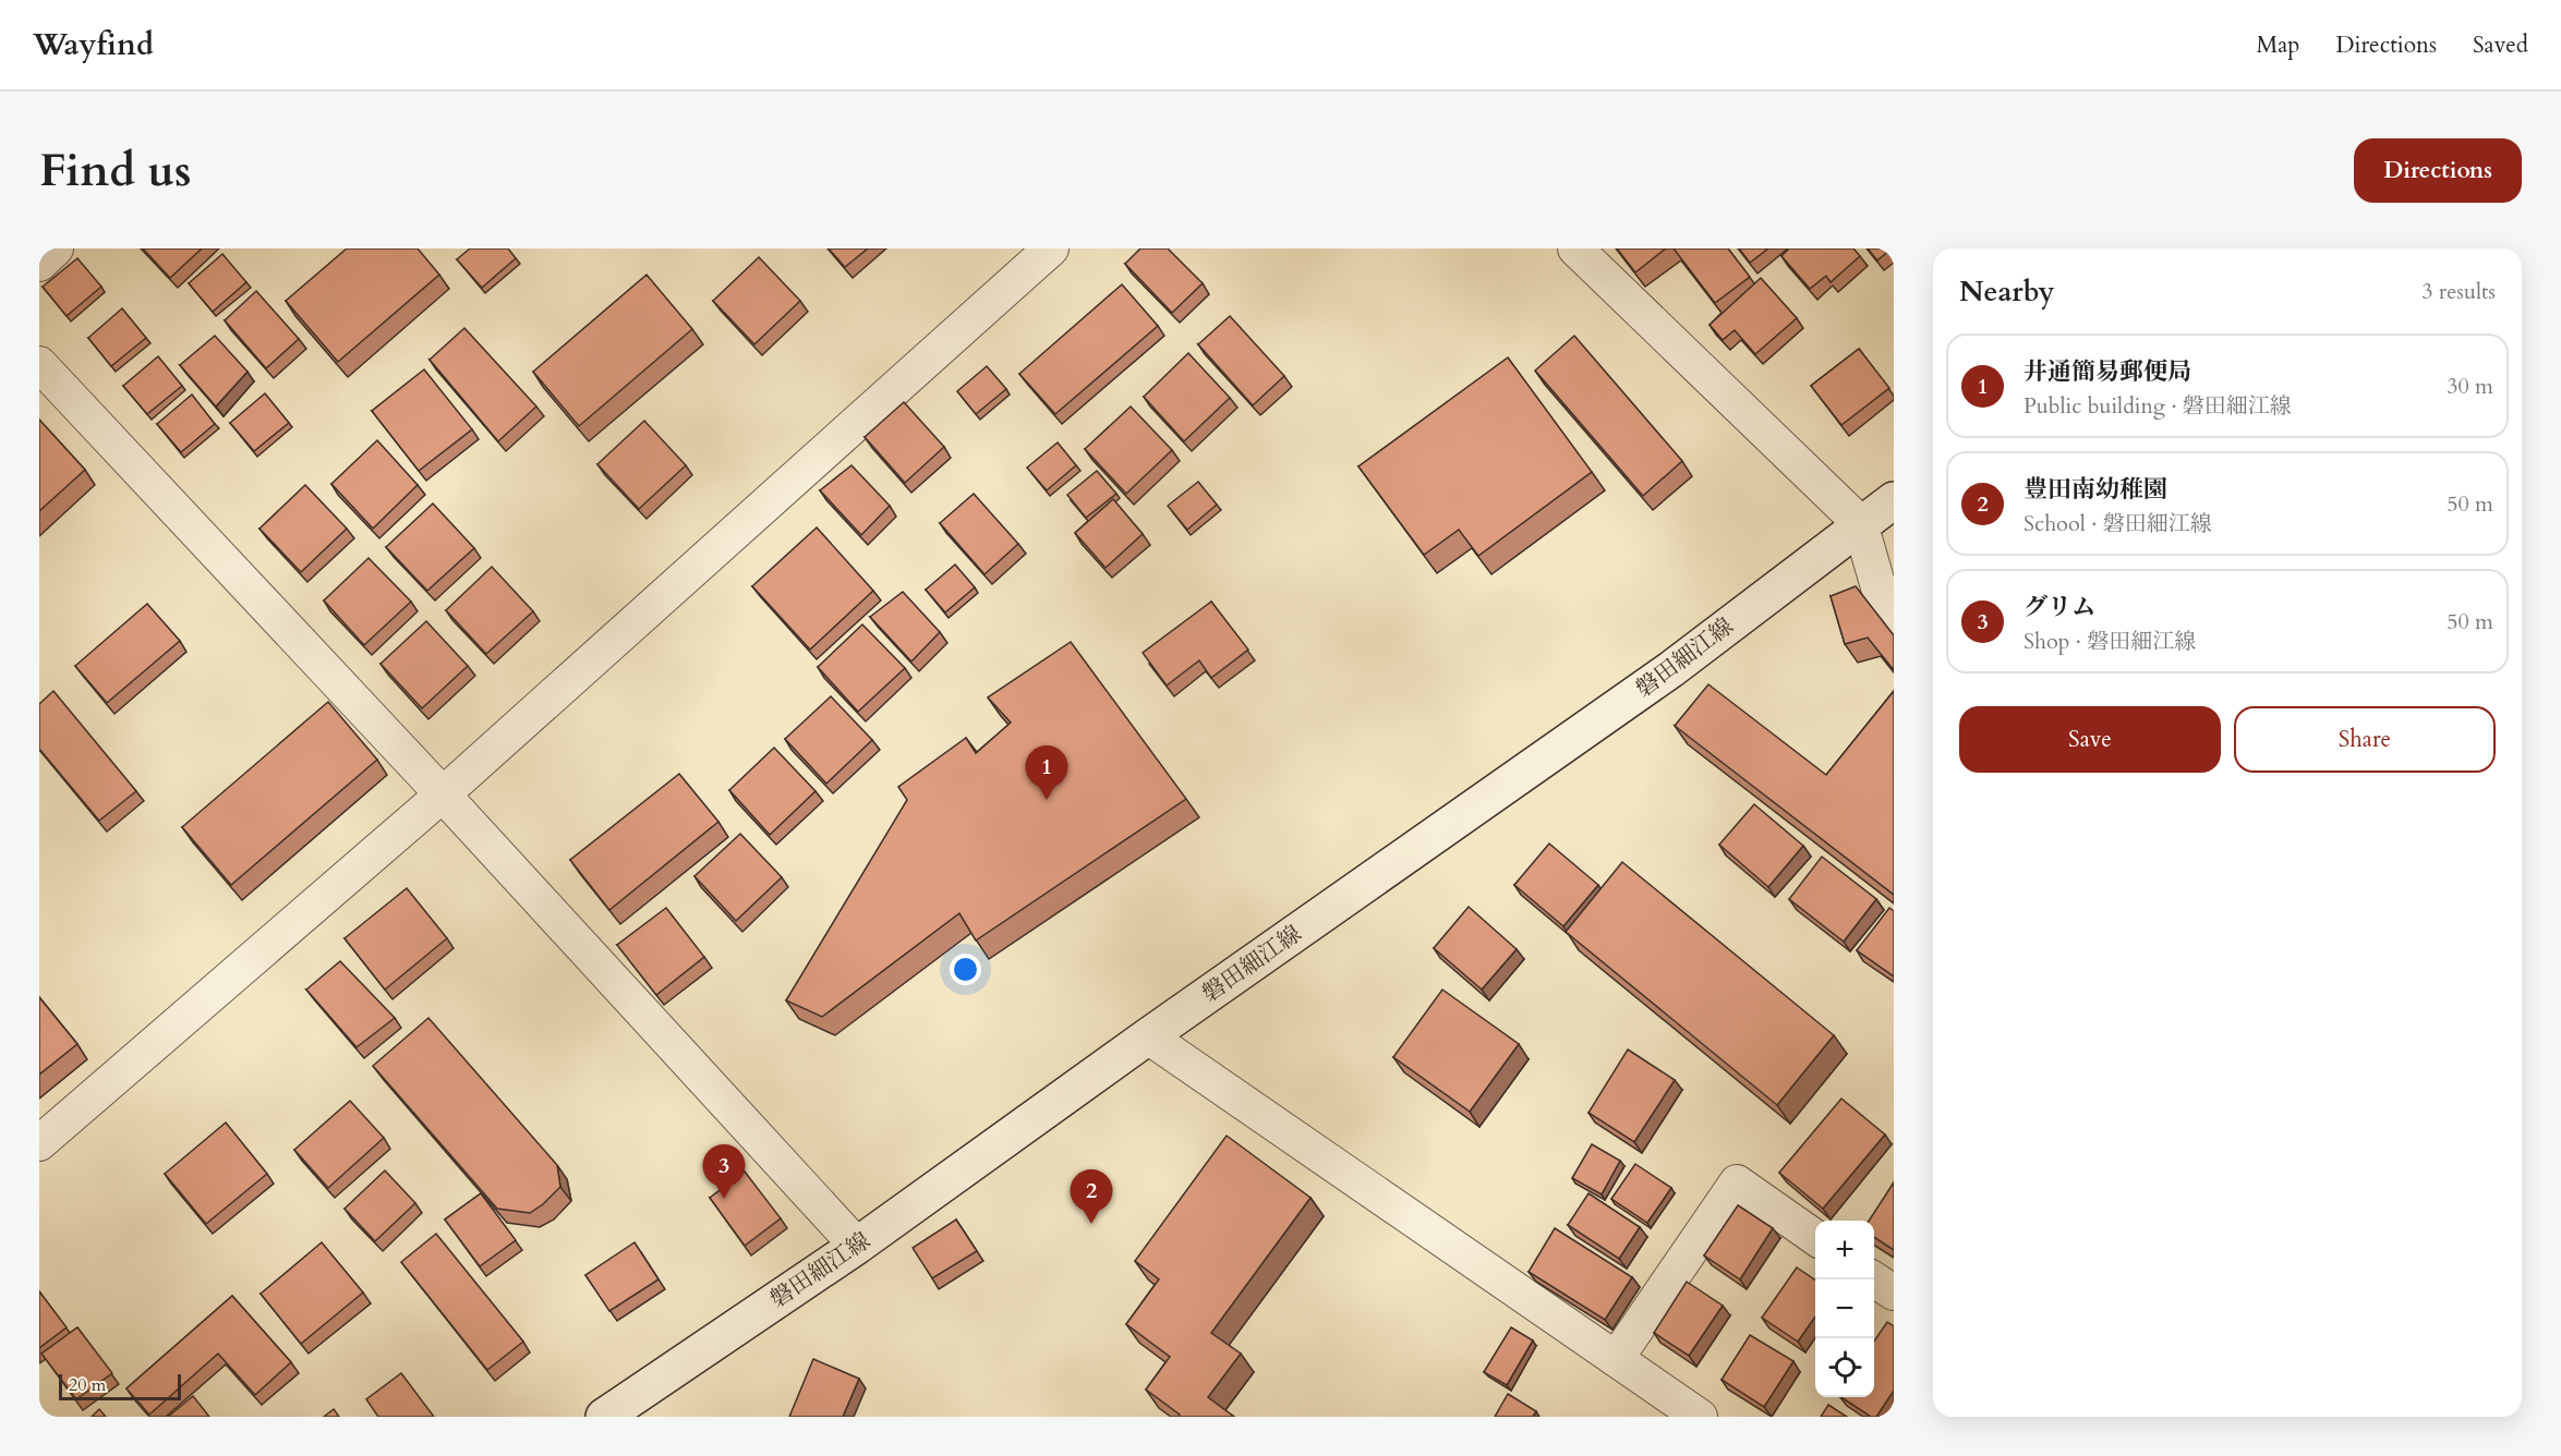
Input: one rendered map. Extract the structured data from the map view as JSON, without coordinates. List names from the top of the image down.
{
  "streets": {
    "main road": ["磐田細江線"]
  },
  "scale_bar": "20 m",
  "page": {
    "header": "Wayfind",
    "nav": ["Map", "Directions", "Saved"],
    "buttons": [
      "Directions",
      ["Save", "Share"]
    ],
    "title": "Find us",
    "heading": ["Nearby", "3 results"],
    "list": [
      {
        "mark": "1",
        "name": "井通簡易郵便局",
        "note": "Public building · 磐田細江線",
        "value": "30 m"
      },
      {
        "mark": "2",
        "name": "豊田南幼稚園",
        "note": "School · 磐田細江線",
        "value": "50 m"
      },
      {
        "mark": "3",
        "name": "グリム",
        "note": "Shop · 磐田細江線",
        "value": "50 m"
      }
    ],
    "pins": ["1", "3", "2"],
    "map_buttons": ["+", "−"],
    "scale": "20 m"
  }
}
